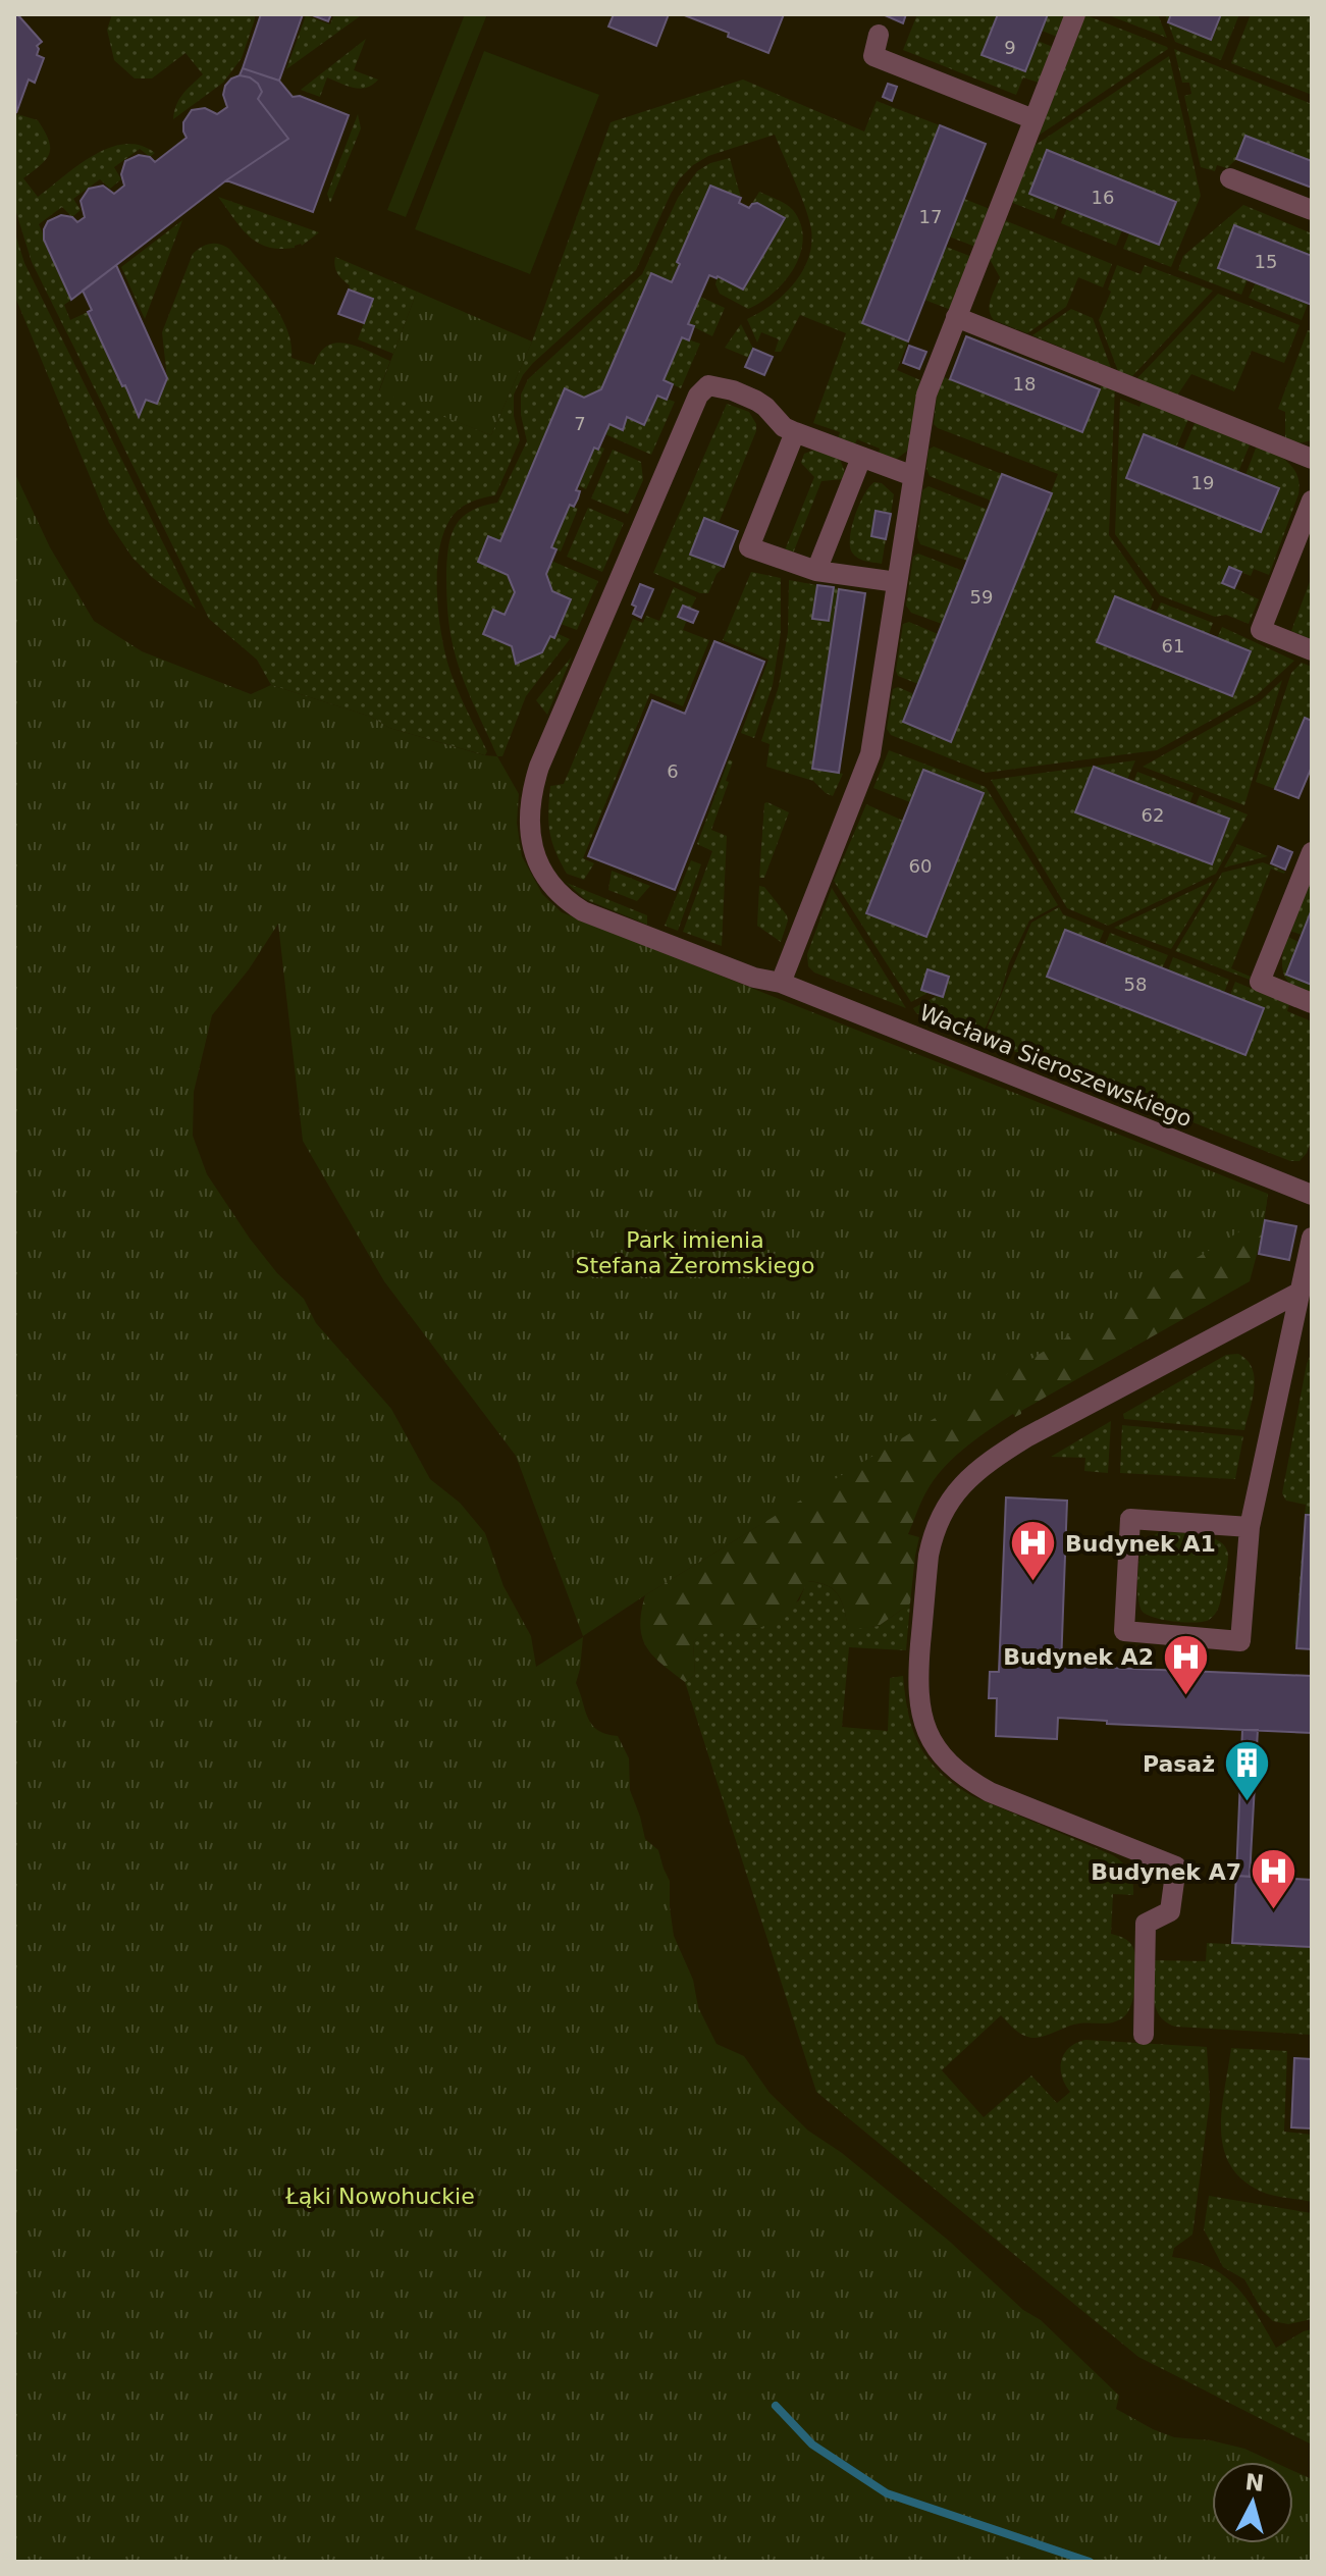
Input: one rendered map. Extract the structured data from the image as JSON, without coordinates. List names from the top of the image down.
{
  "streets": {
    "street": ["Wacława Sieroszewskiego"]
  },
  "parks": ["Park imienia Stefana Żeromskiego", "Łąki Nowohuckie"],
  "places": {
    "hospital": ["Budynek A1", "Budynek A2", "Budynek A7"],
    "building": ["Pasaż"]
  },
  "house_numbers": [
    "9",
    "16",
    "17",
    "15",
    "18",
    "7",
    "19",
    "59",
    "61",
    "6",
    "62",
    "60",
    "58"
  ],
  "north": "top"
}
